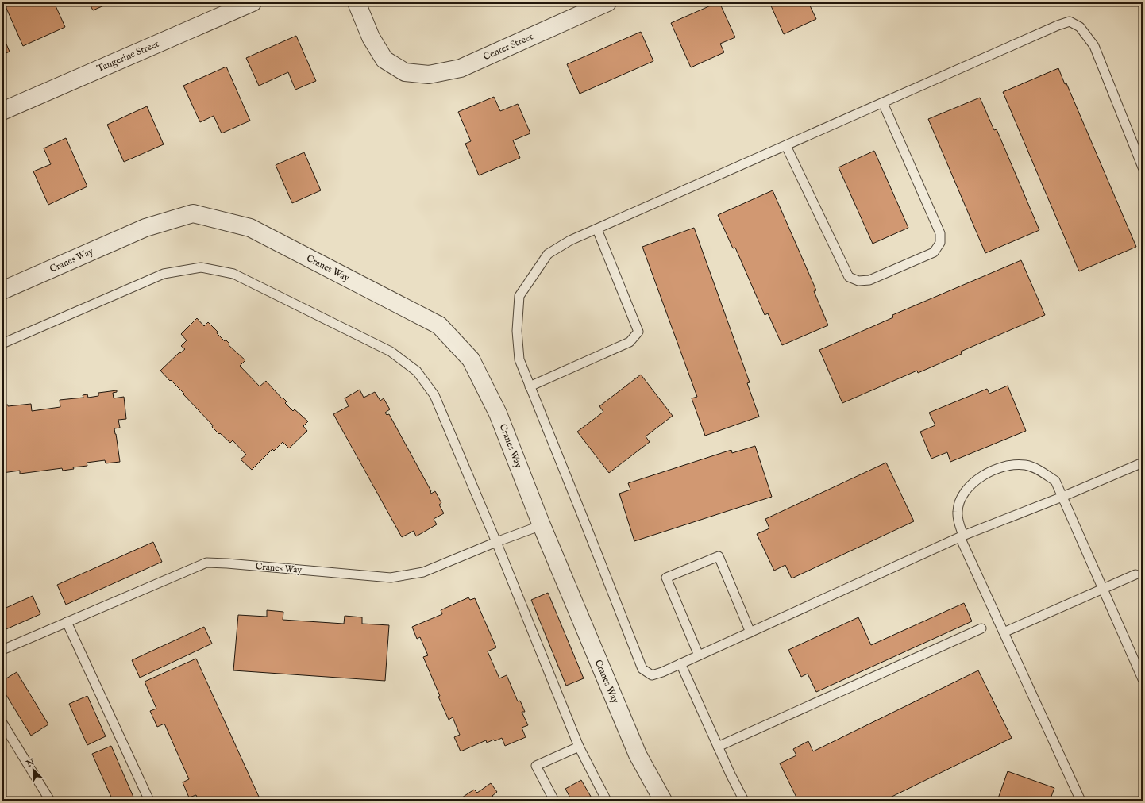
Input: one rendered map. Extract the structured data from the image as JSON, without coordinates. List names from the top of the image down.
{
  "streets": {
    "street": ["Center Street", "Tangerine Street", "Cranes Way"]
  },
  "north": "top left"
}
